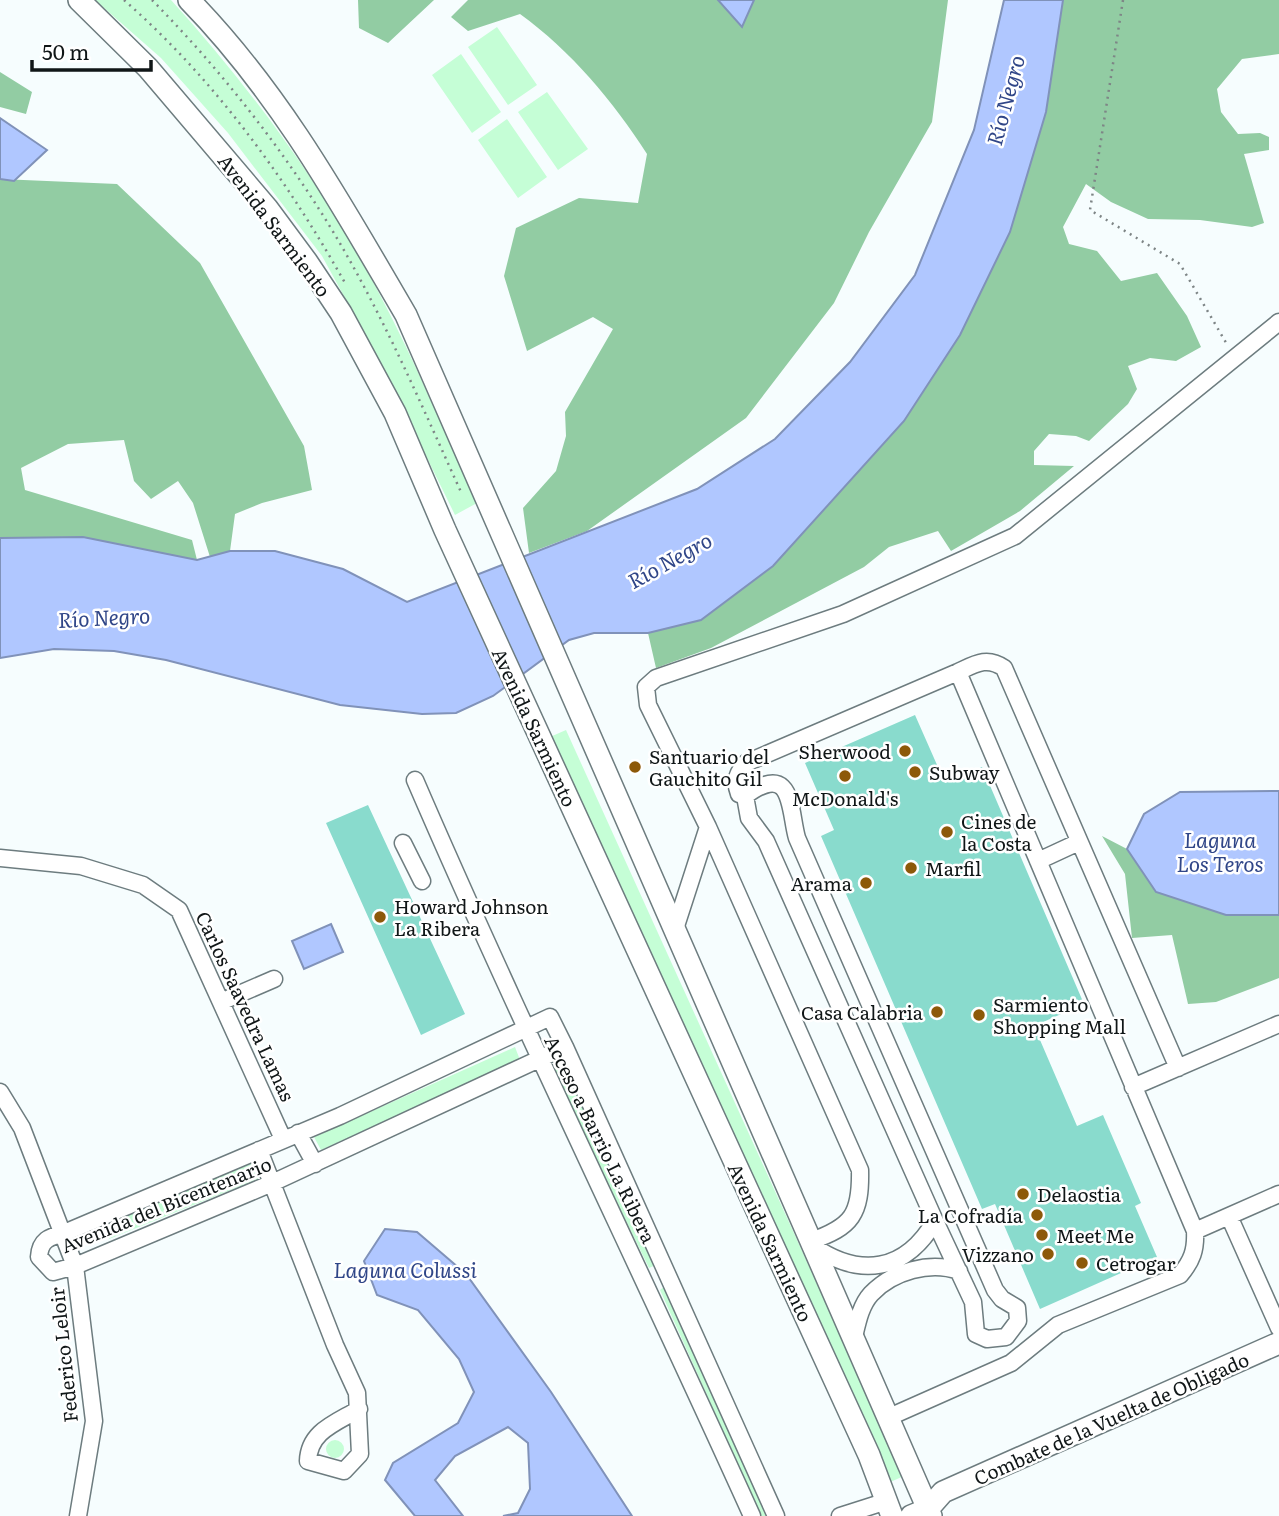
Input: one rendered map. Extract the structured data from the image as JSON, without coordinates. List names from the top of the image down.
{
  "streets": {
    "main road": ["Avenida Sarmiento", "Combate de la Vuelta de Obligado"],
    "street": [
      "Carlos Saavedra Lamas",
      "Acceso a Barrio La Ribera",
      "Avenida del Bicentenario",
      "Federico Leloir"
    ]
  },
  "crossings": [
    ["Avenida Sarmiento", "Combate de la Vuelta de Obligado"],
    ["Carlos Saavedra Lamas", "Avenida del Bicentenario"],
    ["Acceso a Barrio La Ribera", "Avenida del Bicentenario"],
    ["Avenida del Bicentenario", "Federico Leloir"]
  ],
  "water": ["Río Negro", "Laguna Los Teros", "Laguna Colussi"],
  "places": [
    "Sherwood",
    "Santuario del Gauchito Gil",
    "Subway",
    "McDonald's",
    "Cines de la Costa",
    "Marfil",
    "Arama",
    "Howard Johnson La Ribera",
    "Casa Calabria",
    "Sarmiento Shopping Mall",
    "Delaostia",
    "La Cofradía",
    "Meet Me",
    "Vizzano",
    "Cetrogar"
  ],
  "scale_bar": "50 m"
}
